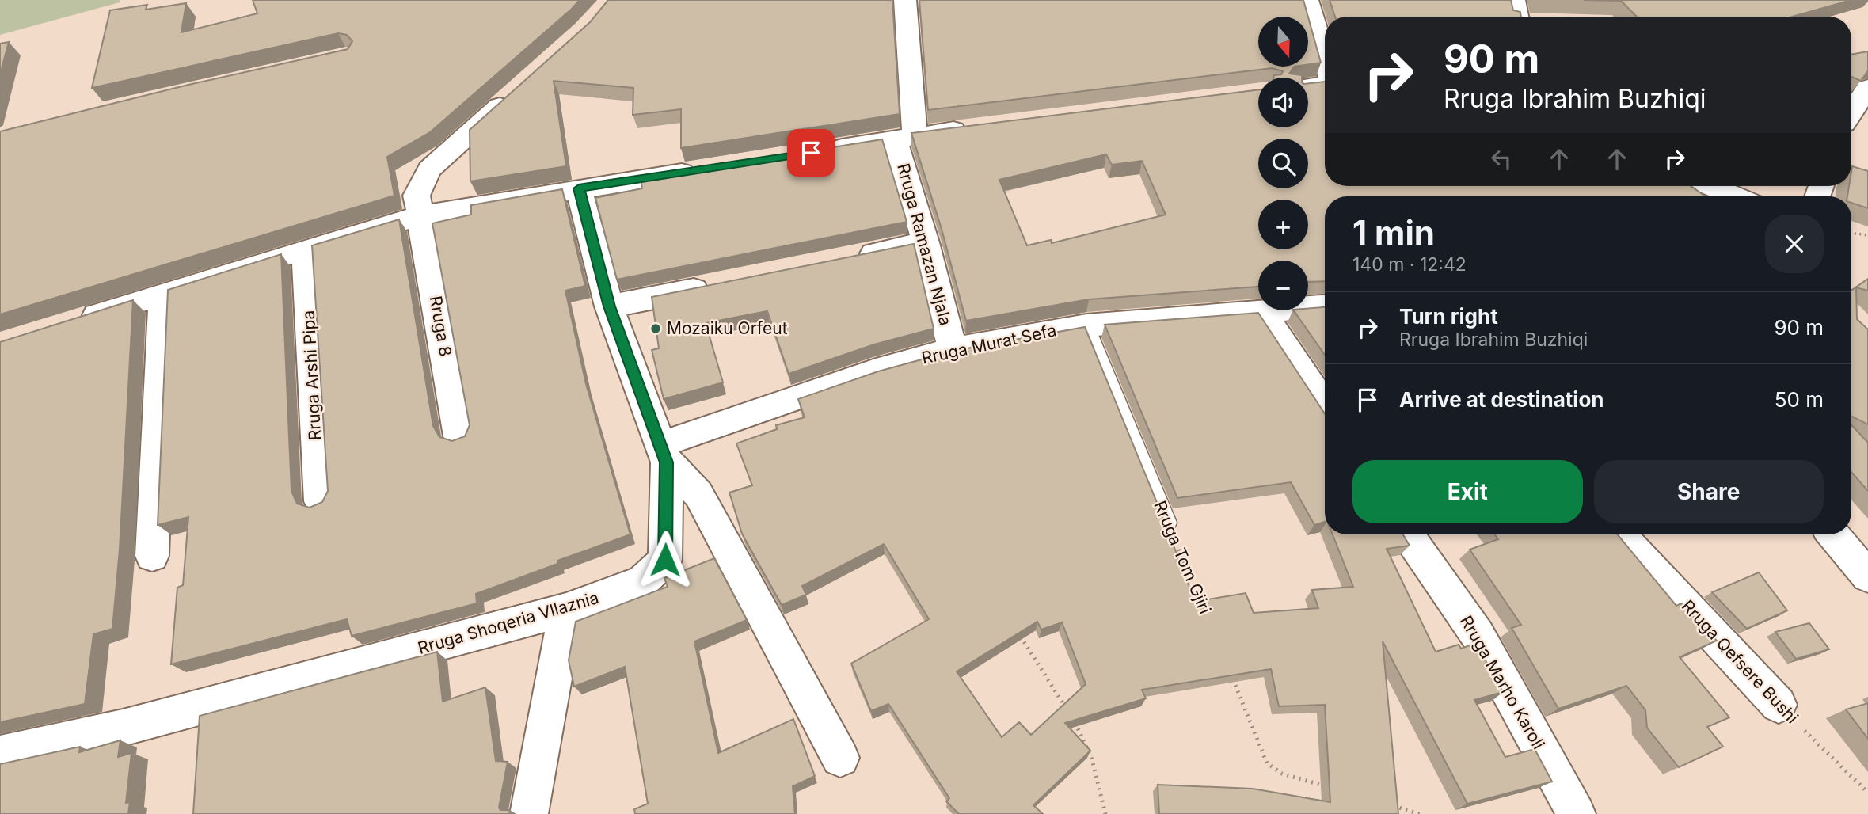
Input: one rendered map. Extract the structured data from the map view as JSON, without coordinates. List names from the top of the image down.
{
  "streets": {
    "street": [
      "Rruga Ramazan Njala",
      "Rruga 8",
      "Rruga Murat Sefa",
      "Rruga Arshi Pipa",
      "Rruga Shoqeria Vllaznia",
      "Rruga Qefsere Bushi",
      "Rruga Marho Karoli"
    ],
    "lane": ["Rruga Tom Gjiri"]
  },
  "crossings": [
    ["Rruga Ramazan Njala", "Rruga Murat Sefa"],
    ["Rruga Murat Sefa", "Rruga Tom Gjiri"],
    ["Rruga Murat Sefa", "Rruga Shoqeria Vllaznia"]
  ],
  "places": ["Mozaiku Orfeut"],
  "north": "bottom",
  "page": {
    "map_buttons": ["+", "−"],
    "turn": ["90 m", "Rruga Ibrahim Buzhiqi"],
    "heading": ["1 min", "140 m · 12:42"],
    "list": [
      {
        "name": "Turn right",
        "note": "Rruga Ibrahim Buzhiqi",
        "value": "90 m"
      },
      {
        "name": "Arrive at destination",
        "value": "50 m"
      }
    ],
    "buttons": ["Exit", "Share"]
  }
}
